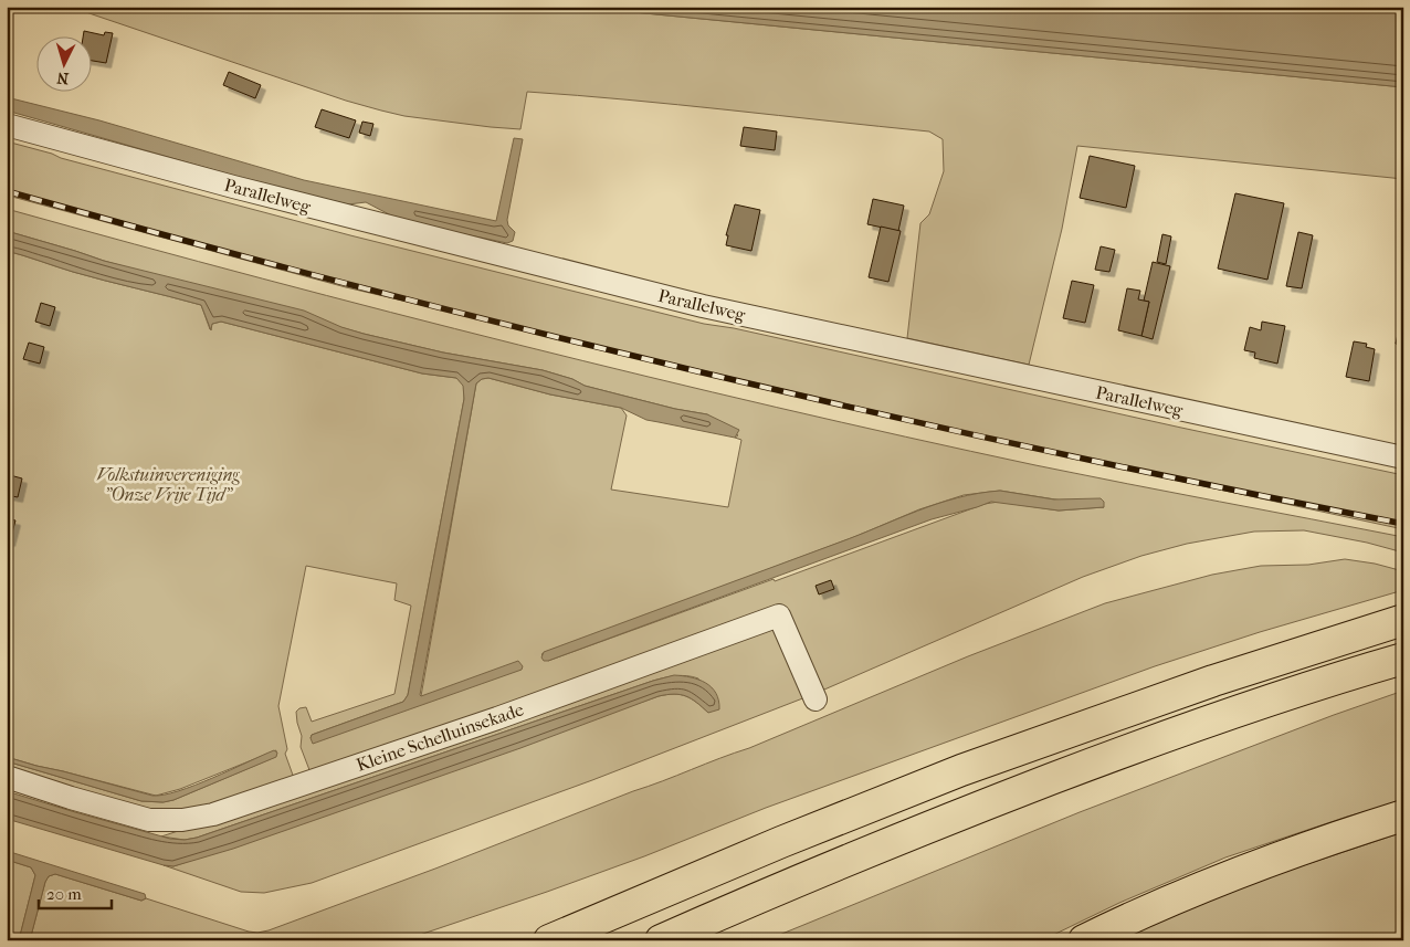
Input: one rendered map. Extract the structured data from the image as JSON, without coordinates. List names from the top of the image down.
{
  "streets": {
    "street": ["Parallelweg", "Kleine Schelluinsekade"]
  },
  "parks": ["Volkstuinvereniging \"Onze Vrije Tijd\""],
  "scale_bar": "20 m",
  "north": "bottom"
}
